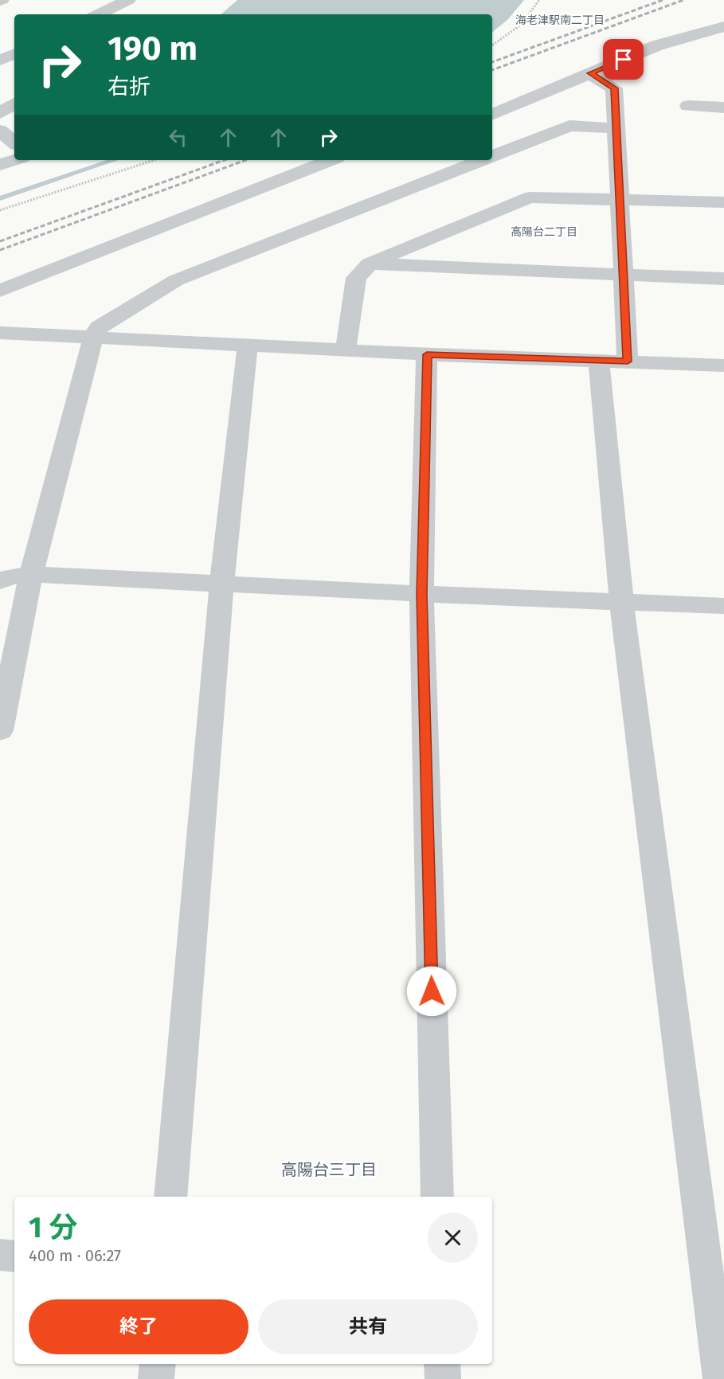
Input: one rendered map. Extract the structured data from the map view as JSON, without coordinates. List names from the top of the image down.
{
  "districts": ["海老津駅南二丁目", "高陽台二丁目", "高陽台三丁目"],
  "page": {
    "turn": ["190 m", "右折"],
    "heading": ["1 分", "400 m · 06:27"],
    "buttons": ["終了", "共有"]
  }
}
